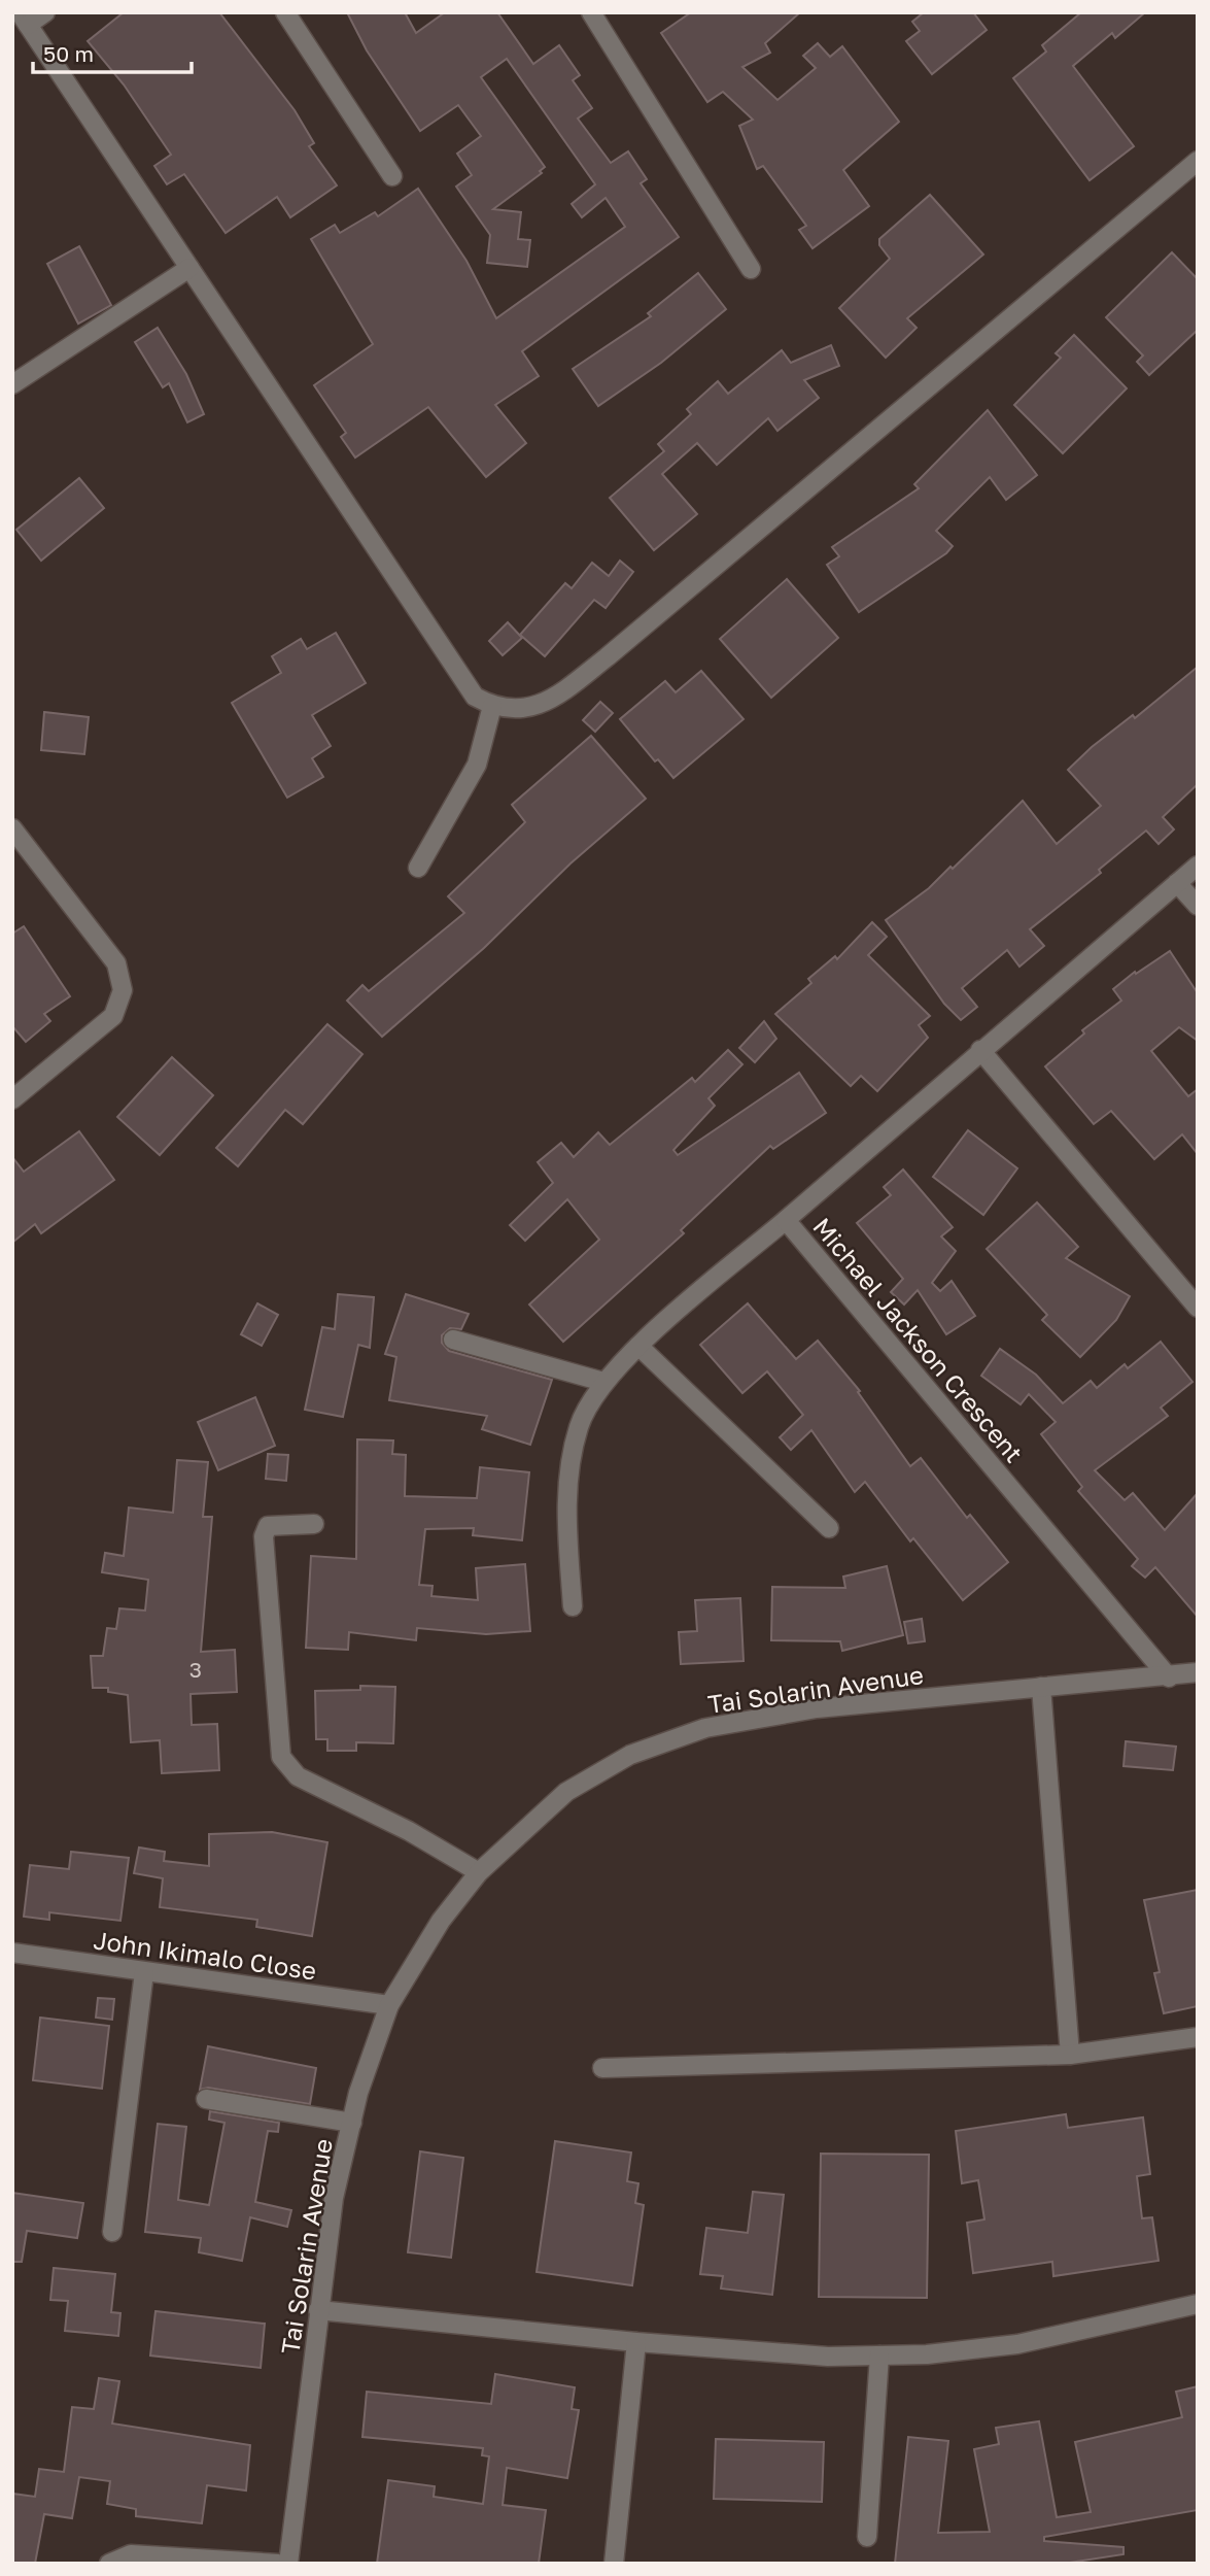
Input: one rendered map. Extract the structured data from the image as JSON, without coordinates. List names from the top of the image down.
{
  "streets": {
    "street": ["Michael Jackson Crescent", "Tai Solarin Avenue", "John Ikimalo Close"]
  },
  "crossings": [
    ["Michael Jackson Crescent", "Tai Solarin Avenue"],
    ["Tai Solarin Avenue", "John Ikimalo Close"]
  ],
  "house_numbers": ["3"],
  "scale_bar": "50 m"
}
